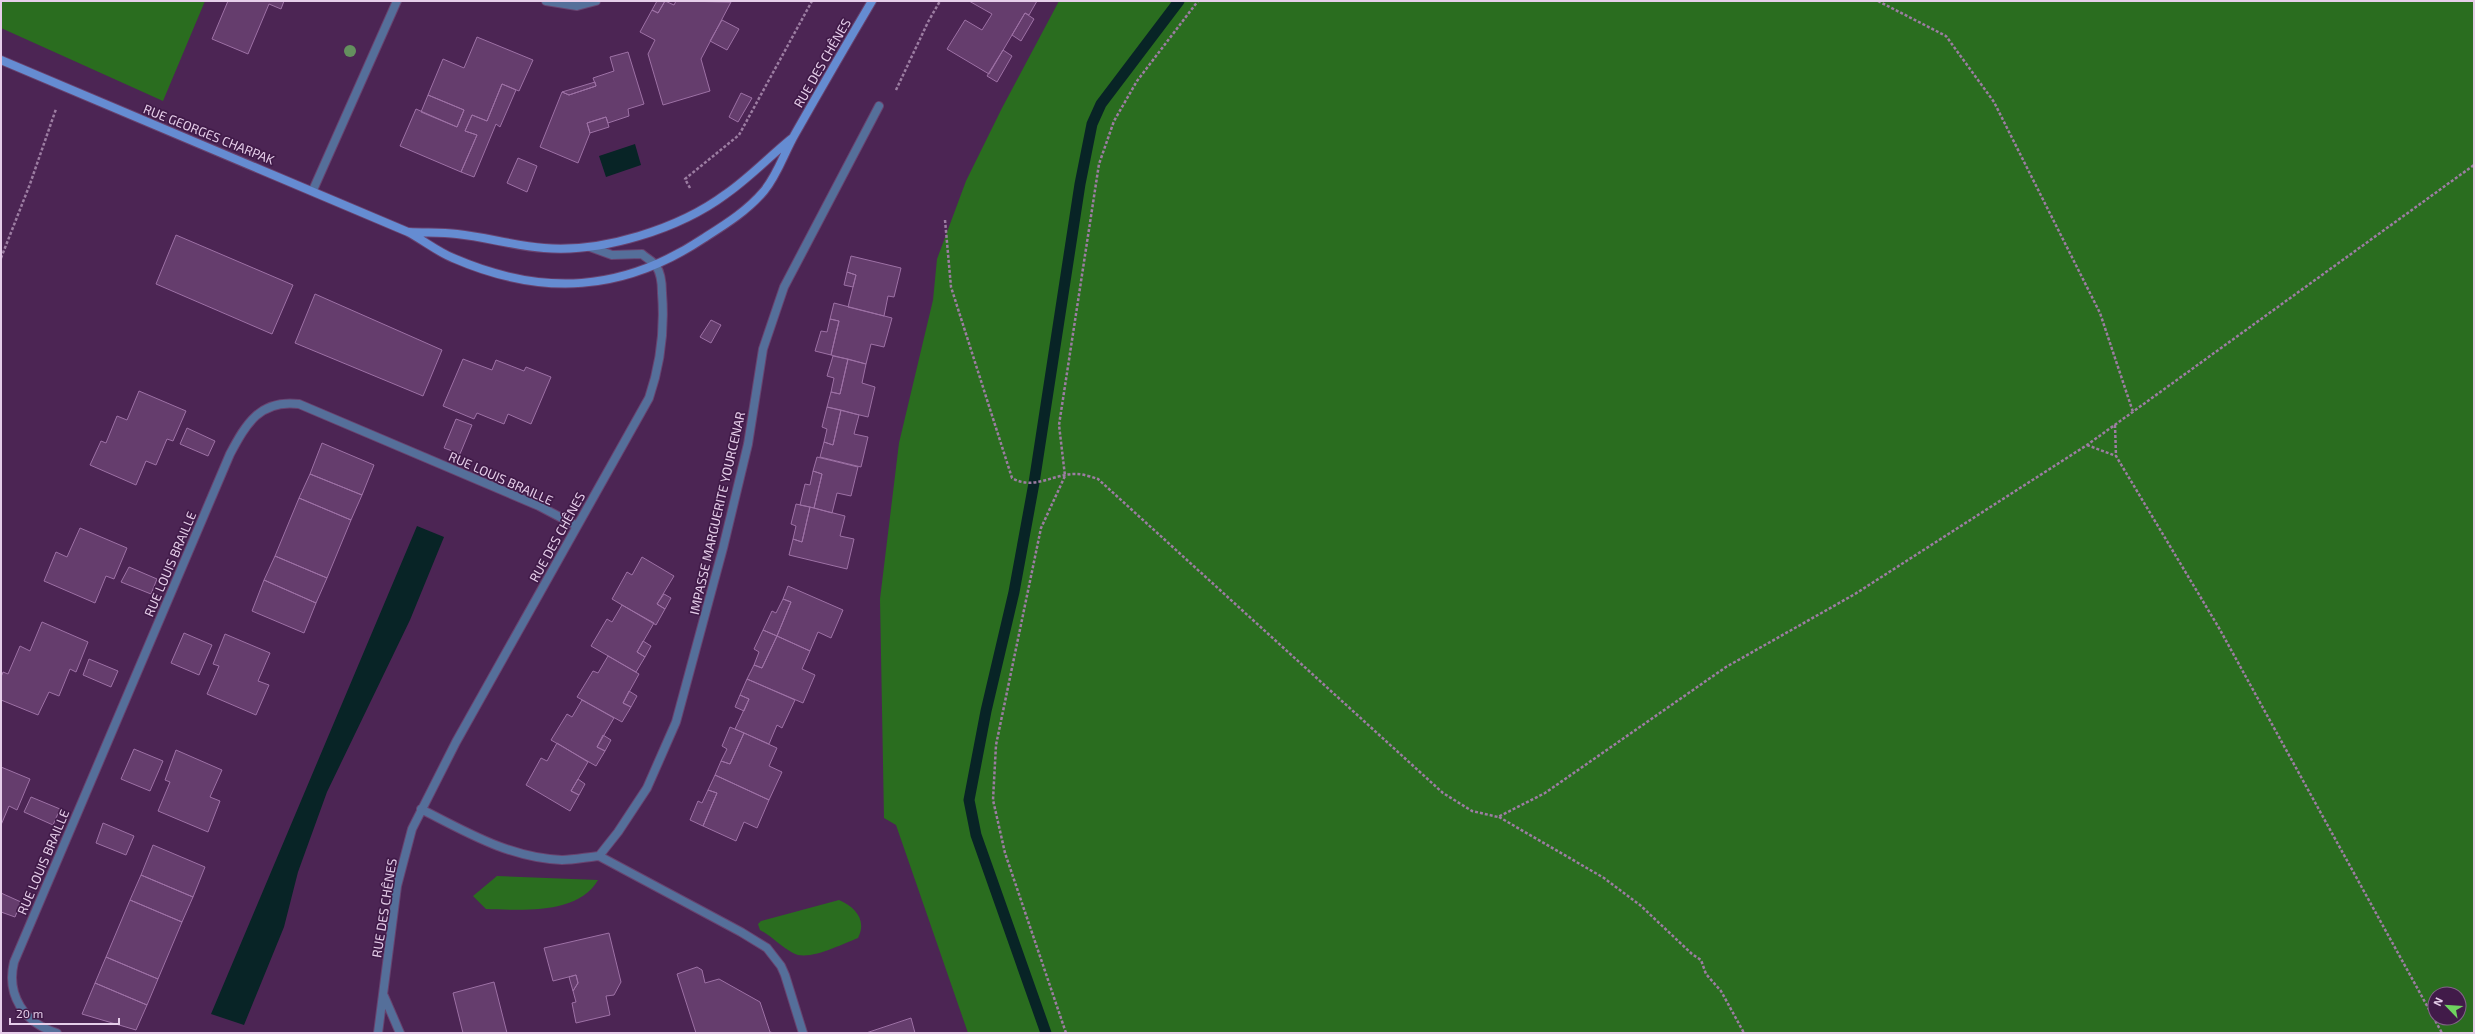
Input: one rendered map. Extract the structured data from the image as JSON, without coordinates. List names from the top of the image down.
{
  "streets": {
    "street": [
      "RUE DES CHÊNES",
      "RUE GEORGES CHARPAK",
      "RUE LOUIS BRAILLE",
      "IMPASSE MARGUERITE YOURCENAR"
    ]
  },
  "crossings": [
    ["RUE DES CHÊNES", "RUE GEORGES CHARPAK"],
    ["RUE DES CHÊNES", "RUE LOUIS BRAILLE"]
  ],
  "scale_bar": "20 m",
  "north": "top left"
}
